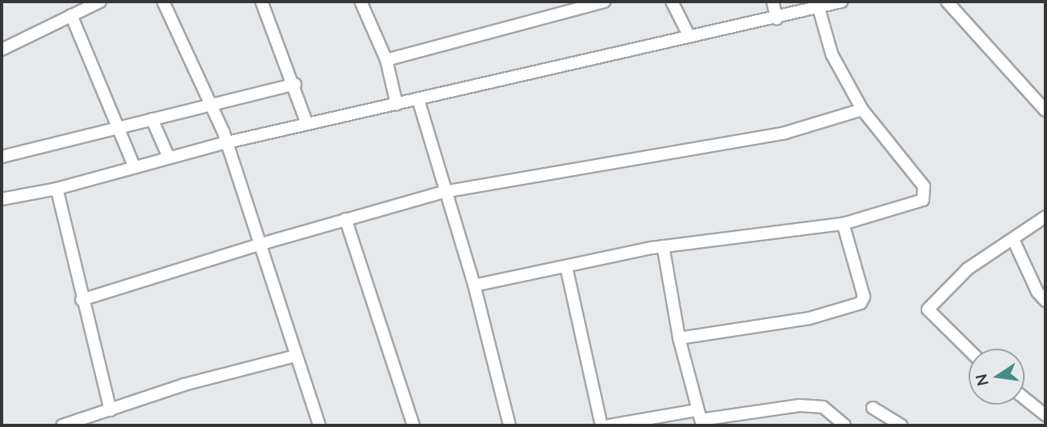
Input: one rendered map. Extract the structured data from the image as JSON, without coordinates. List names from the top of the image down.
{
  "north": "left"
}
